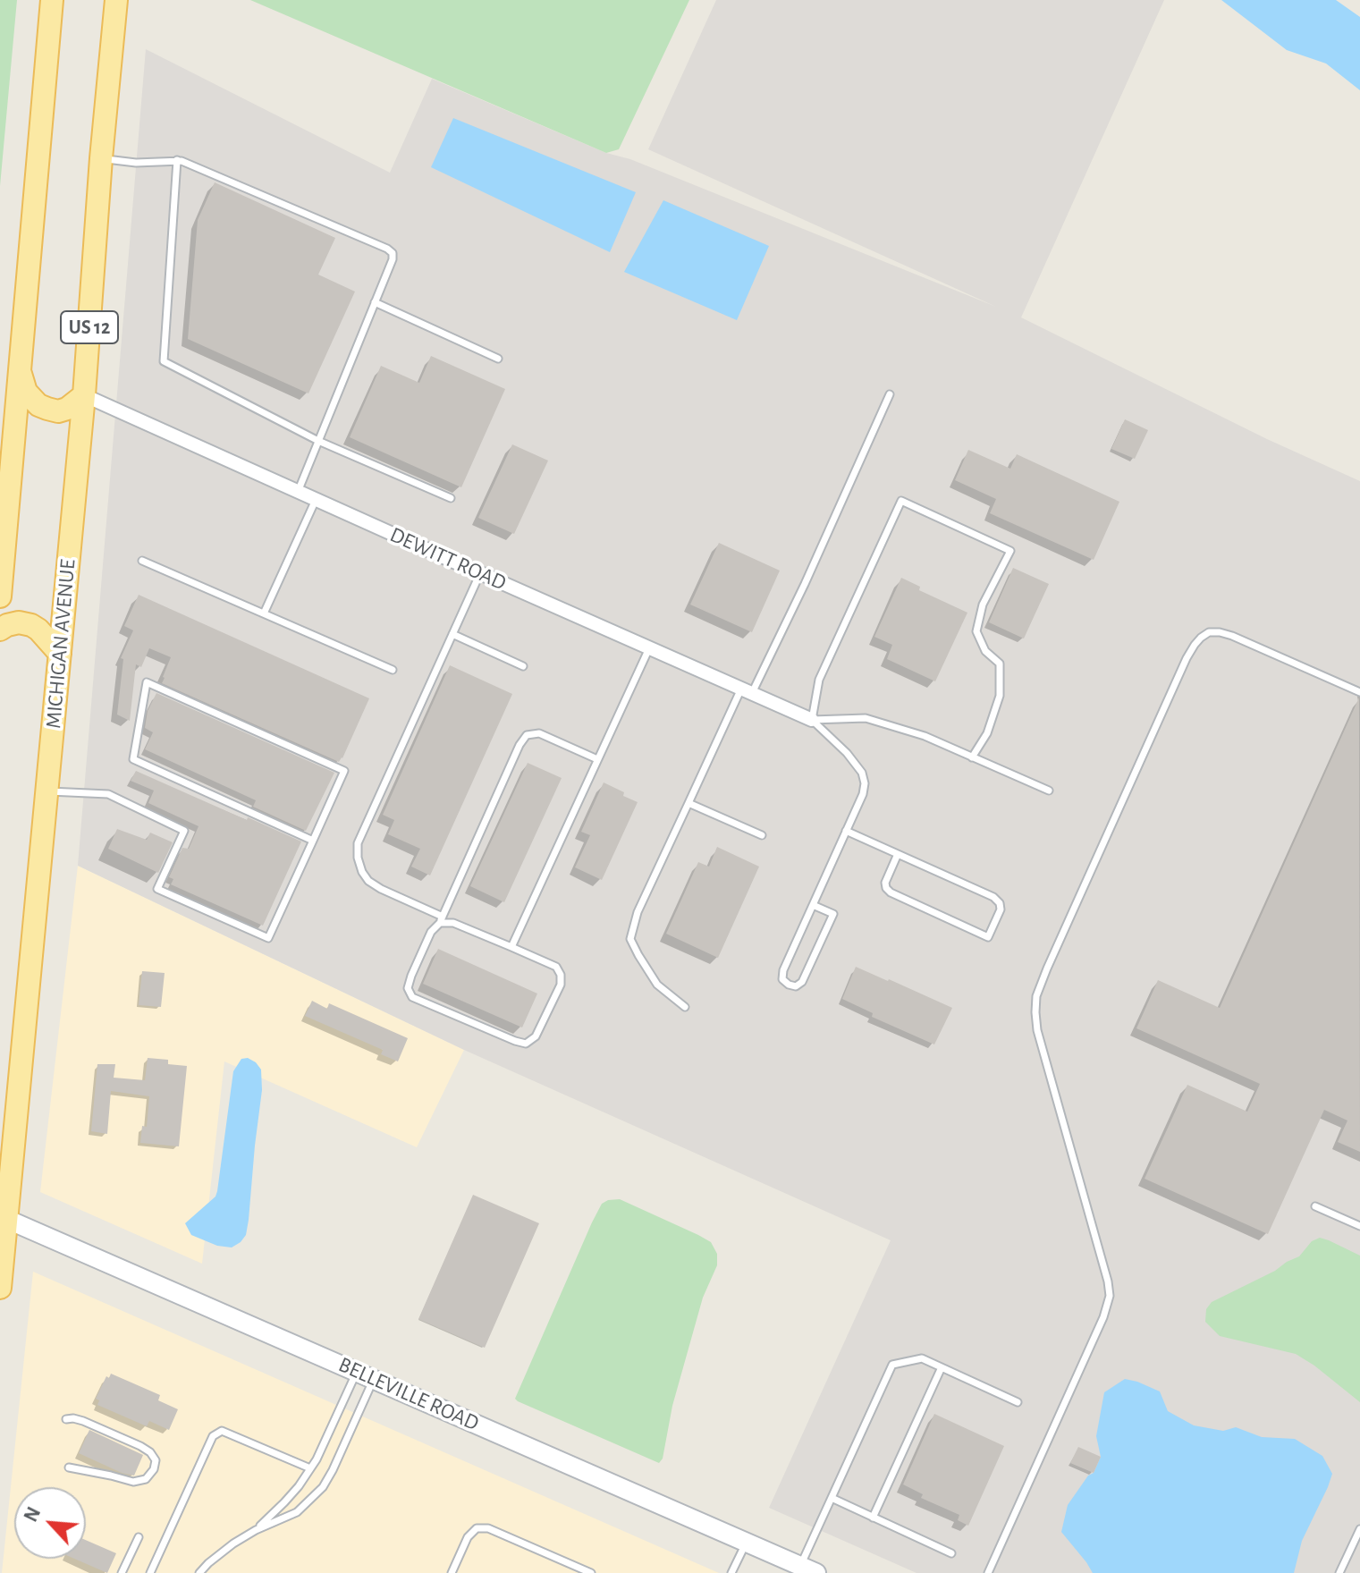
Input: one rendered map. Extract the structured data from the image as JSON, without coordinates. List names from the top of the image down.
{
  "streets": {
    "main road": ["US 12", "MICHIGAN AVENUE", "BELLEVILLE ROAD"],
    "street": ["DEWITT ROAD"]
  },
  "crossings": [
    ["DEWITT ROAD", "MICHIGAN AVENUE"],
    ["MICHIGAN AVENUE", "BELLEVILLE ROAD"]
  ],
  "north": "top left"
}
